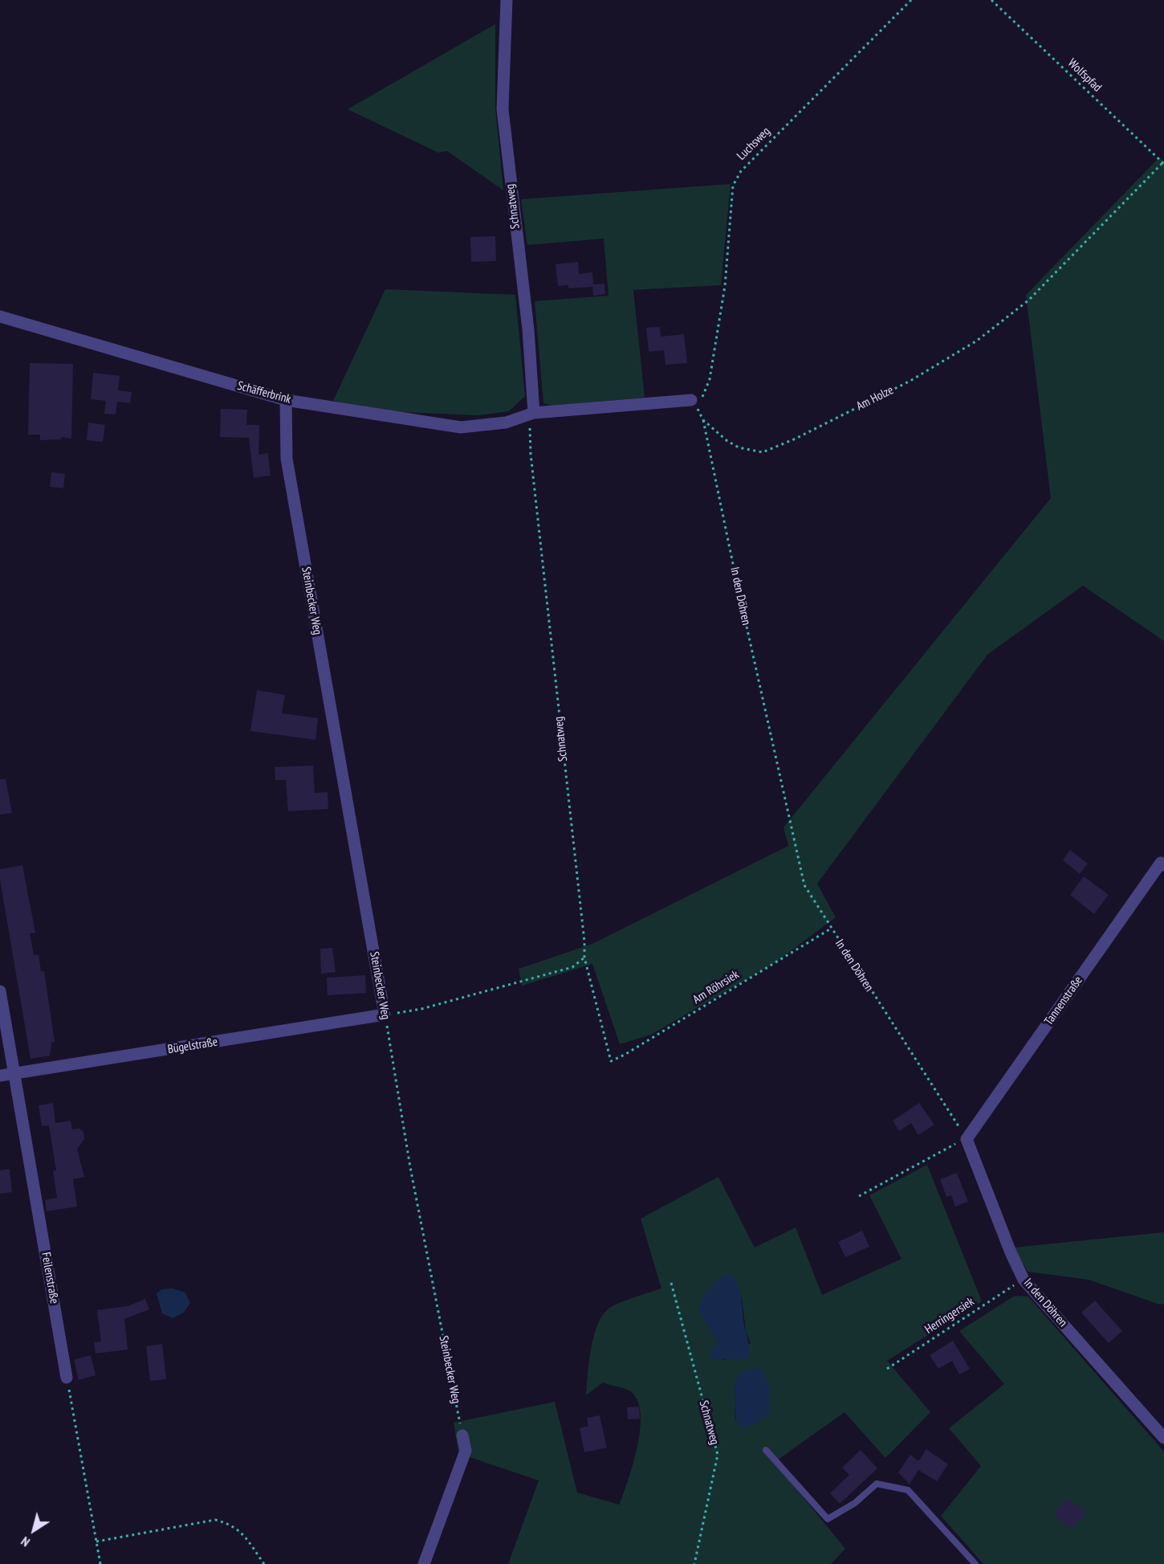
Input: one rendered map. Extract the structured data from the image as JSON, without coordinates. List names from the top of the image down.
{
  "streets": {
    "street": [
      "Schnatweg",
      "Schäfferbrink",
      "In den Döhren",
      "Steinbecker Weg",
      "Tannenstraße",
      "Bügelstraße",
      "Feilenstraße"
    ],
    "path": [
      "Wolfspfad",
      "Luchsweg",
      "Am Holze",
      "Am Röhrsiek",
      "Herringersiek"
    ]
  },
  "crossings": [
    ["Wolfspfad", "Am Holze"],
    ["Luchsweg", "Am Holze"],
    ["Schnatweg", "Schäfferbrink"],
    ["Schnatweg", "Am Röhrsiek"],
    ["Schäfferbrink", "Steinbecker Weg"],
    ["Am Holze", "In den Döhren"],
    ["In den Döhren", "Am Röhrsiek"],
    ["In den Döhren", "Tannenstraße"],
    ["In den Döhren", "Herringersiek"],
    ["Steinbecker Weg", "Bügelstraße"],
    ["Bügelstraße", "Feilenstraße"]
  ],
  "north": "bottom left"
}
